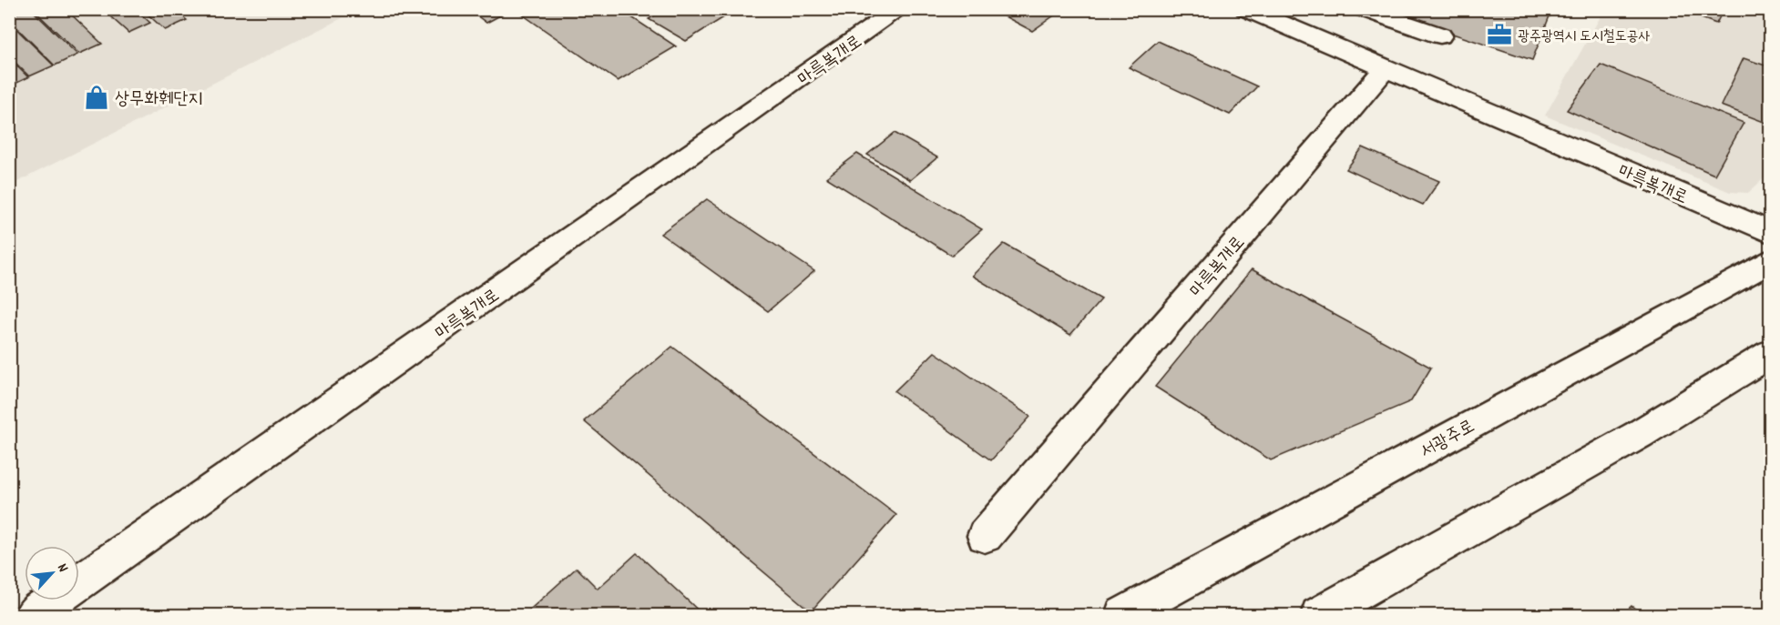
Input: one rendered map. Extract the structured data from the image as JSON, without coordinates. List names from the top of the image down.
{
  "streets": {
    "street": ["마륵복개로", "서광주로"]
  },
  "places": {
    "office": ["광주광역시 도시철도공사"],
    "shop": ["상무화훼단지"]
  },
  "north": "top right"
}
